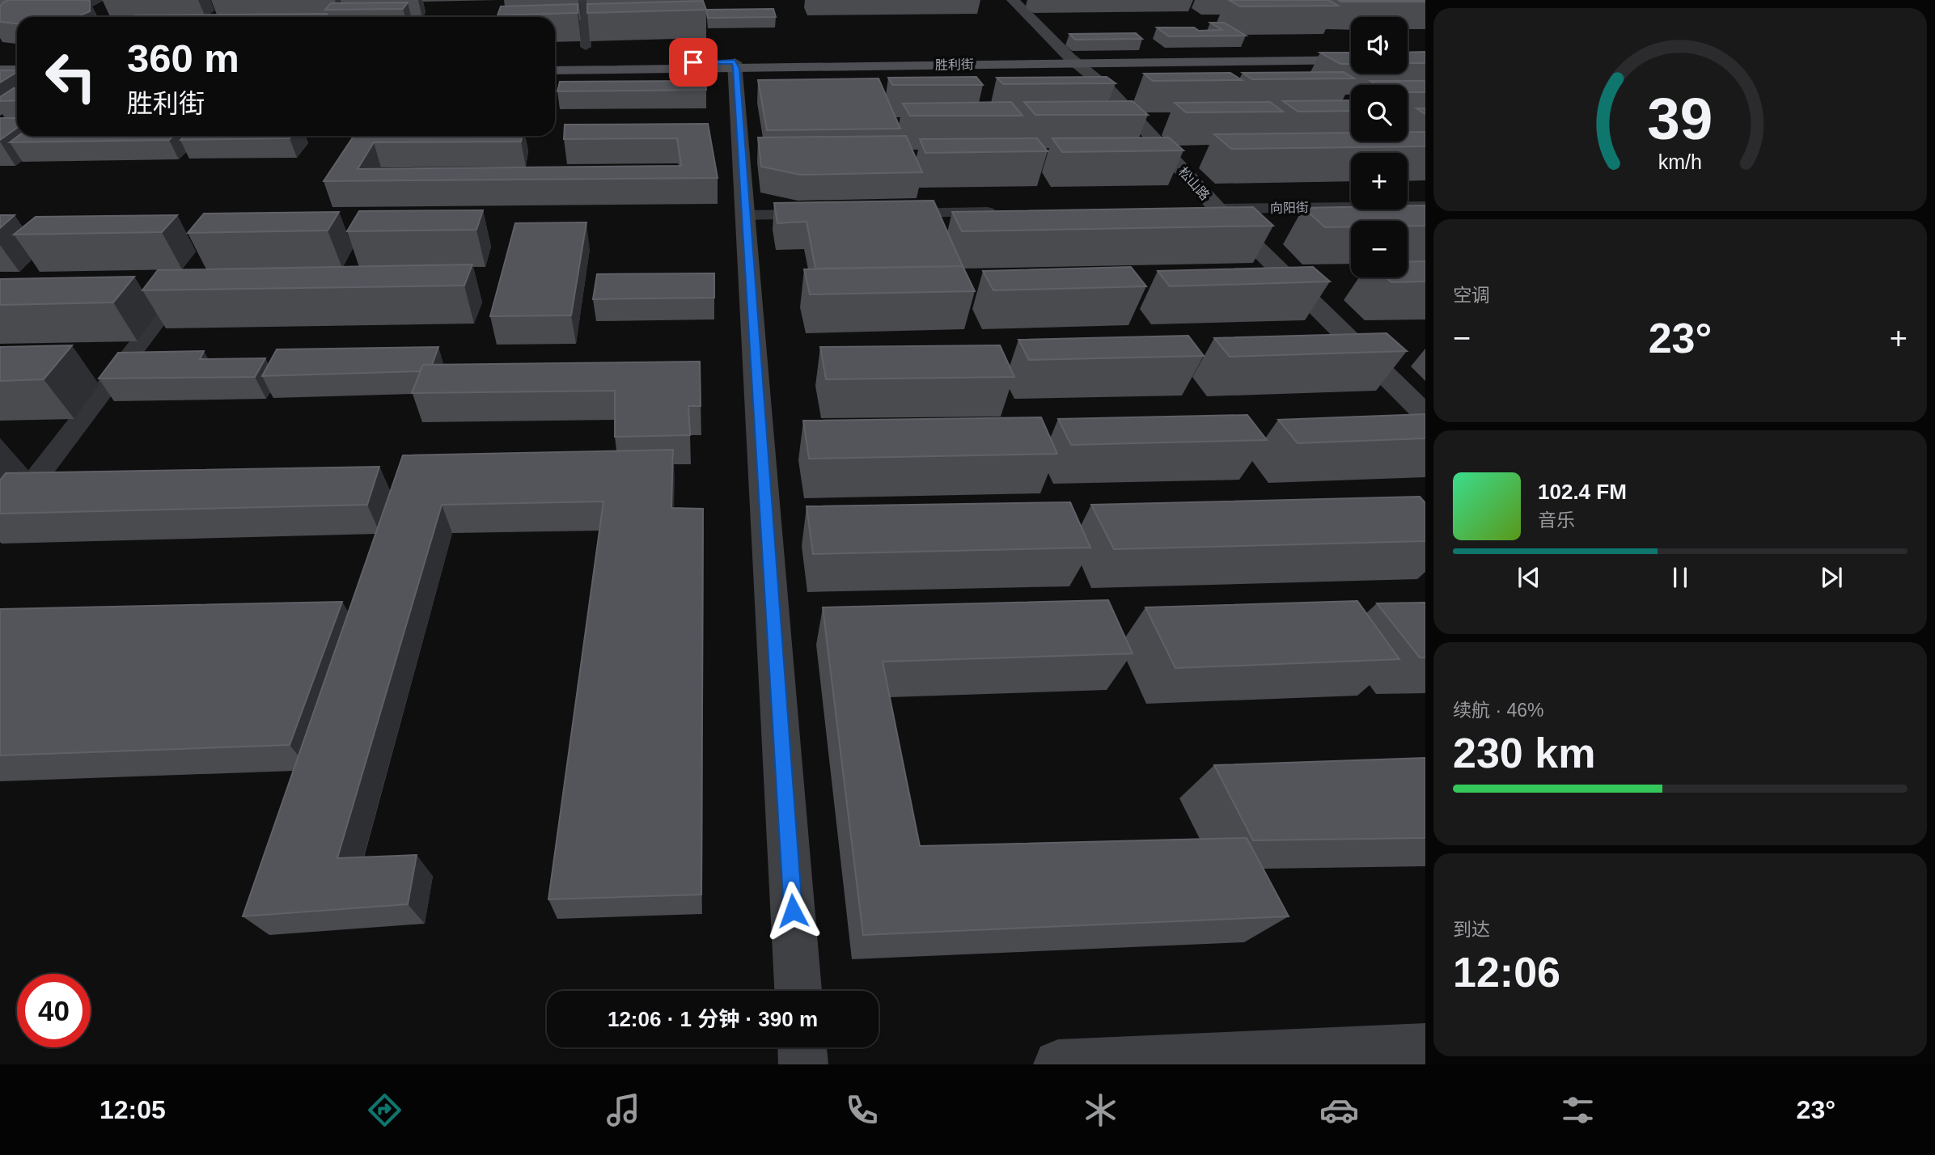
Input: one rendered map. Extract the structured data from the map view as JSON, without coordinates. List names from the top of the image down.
{
  "streets": {
    "main road": ["胜利街"],
    "street": ["松山路", "向阳街"]
  },
  "crossings": [
    ["胜利街", "松山路"],
    ["松山路", "向阳街"]
  ],
  "page": {
    "map_buttons": ["+", "−"],
    "turn": ["360 m", "胜利街"],
    "tile": [
      "空调",
      ["续航 · 46%", "230 km"],
      ["到达", "12:06"]
    ],
    "heat": ["−", "23°", "+"],
    "song": ["102.4 FM", "音乐"],
    "limit": "40",
    "trip": "12:06 · 1 分钟 · 390 m",
    "tabs": ["12:05", "23°"],
    "gauge": ["39", "km/h"]
  }
}
